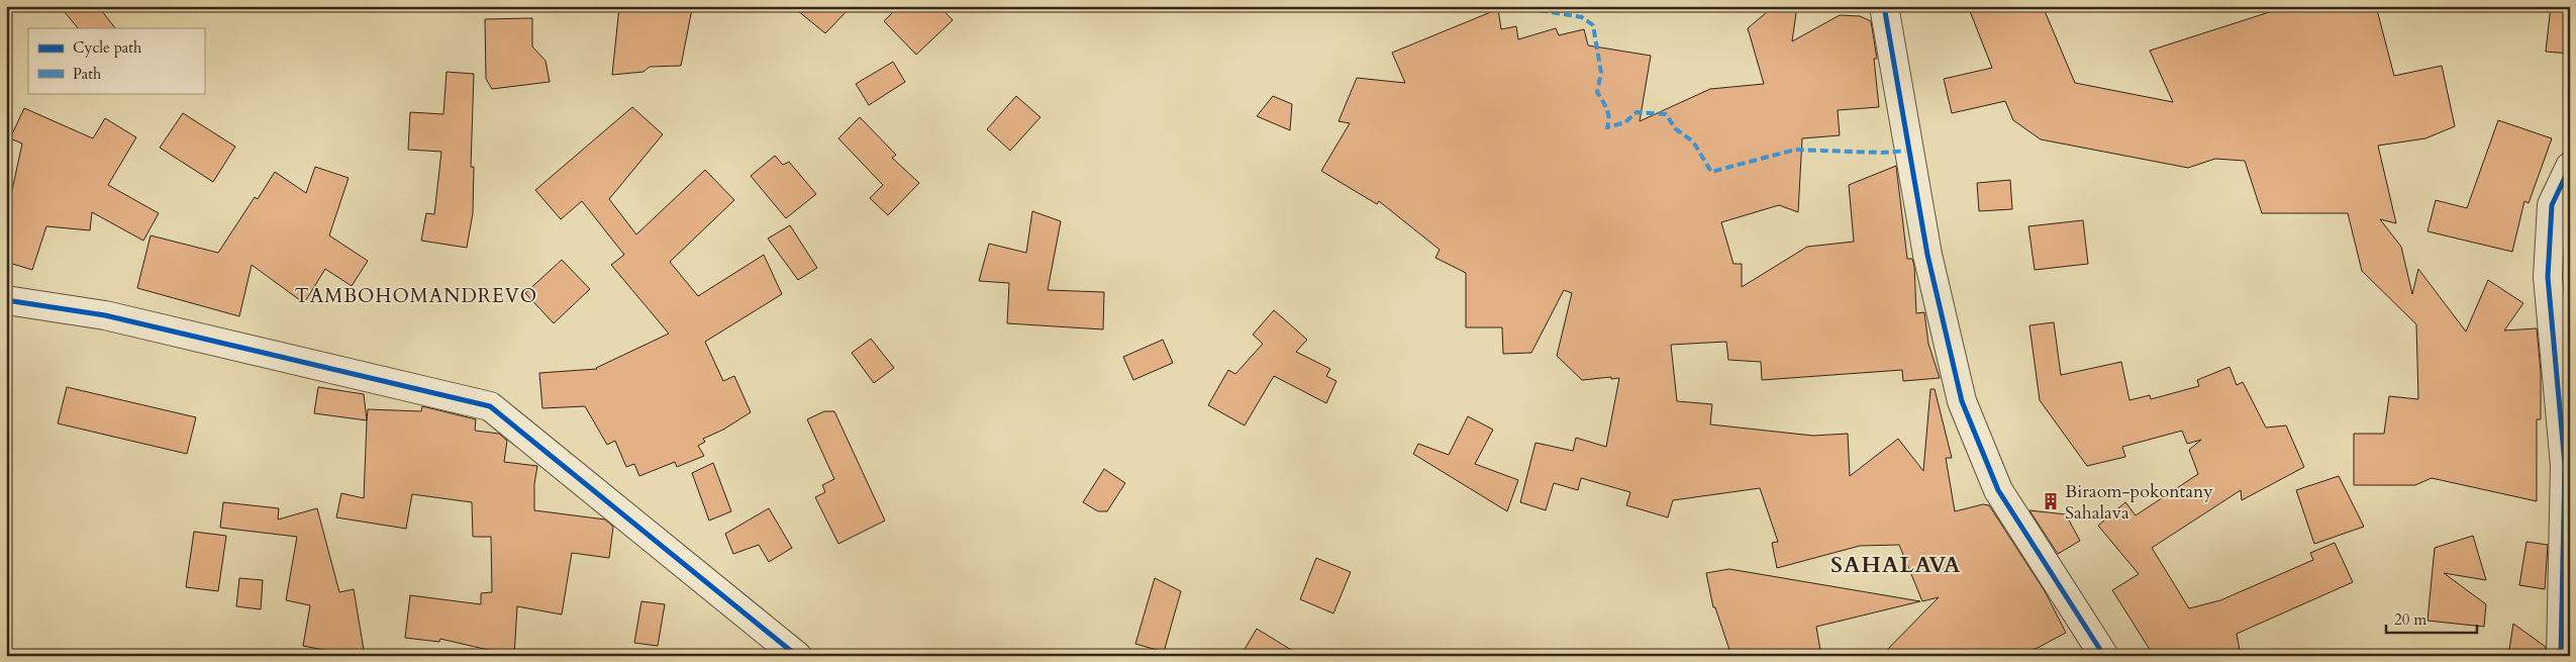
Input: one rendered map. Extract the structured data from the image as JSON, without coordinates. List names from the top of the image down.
{
  "districts": ["TAMBOHOMANDREVO", "SAHALAVA"],
  "places": {
    "building": ["Biraom-pokontany Sahalava"]
  },
  "legend": ["Cycle path", "Path"],
  "scale_bar": "20 m"
}
